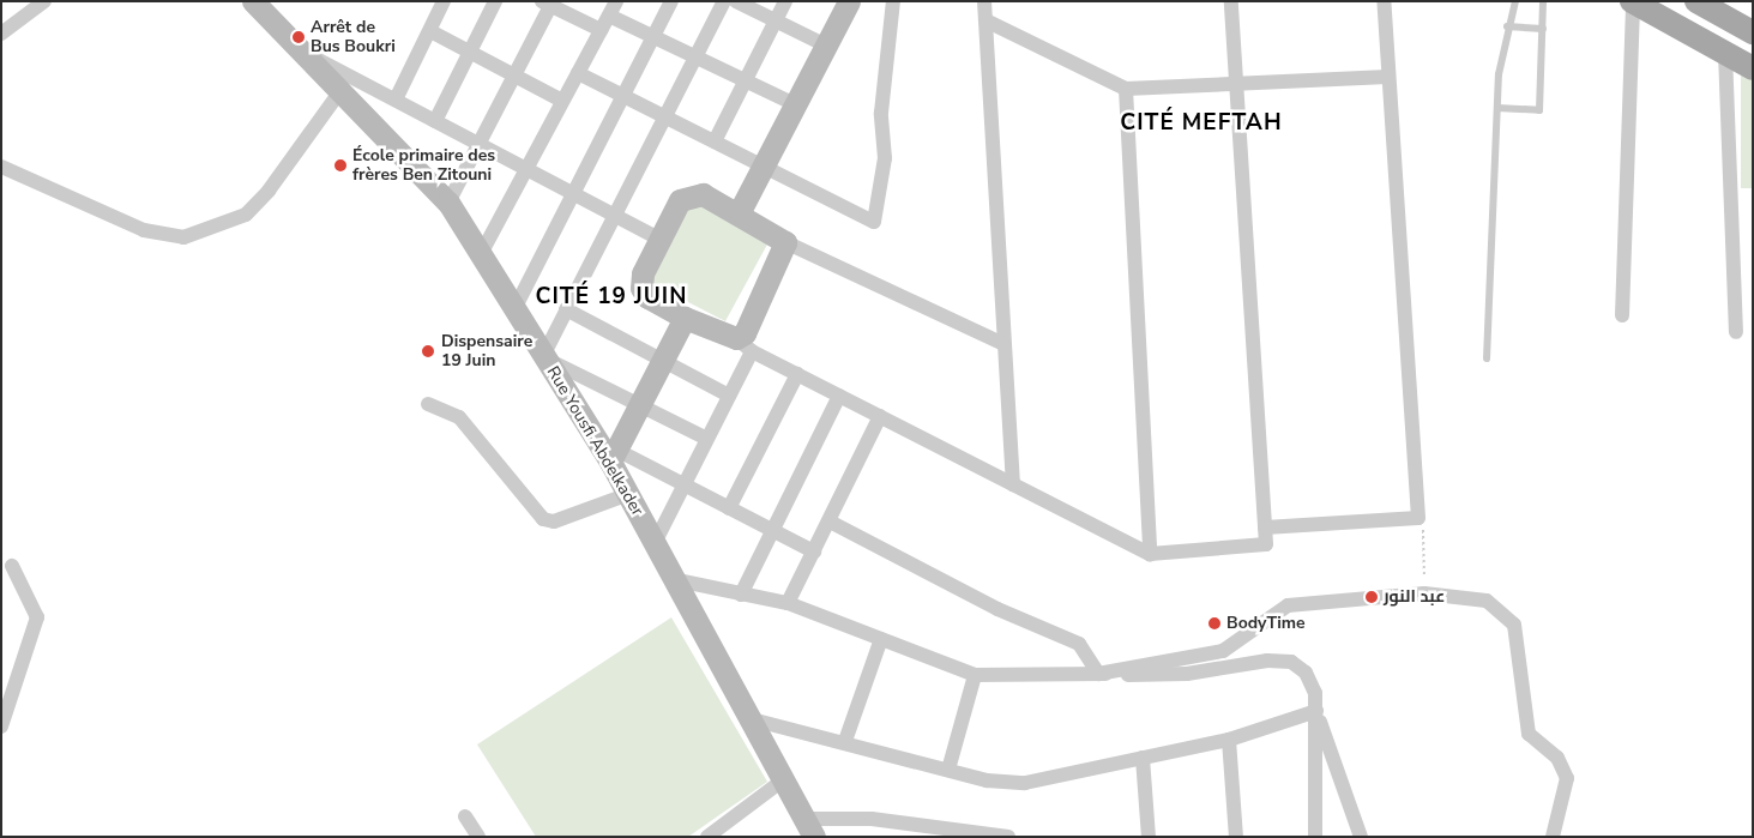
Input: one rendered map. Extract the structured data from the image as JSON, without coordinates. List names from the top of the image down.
{
  "streets": {
    "main road": ["Rue Yousfi Abdelkader"]
  },
  "districts": ["CITÉ MEFTAH", "CITÉ 19 JUIN"],
  "places": [
    "Arrêt de Bus Boukri",
    "École primaire des frères Ben Zitouni",
    "Dispensaire 19 Juin",
    "عبد النور",
    "BodyTime"
  ]
}
